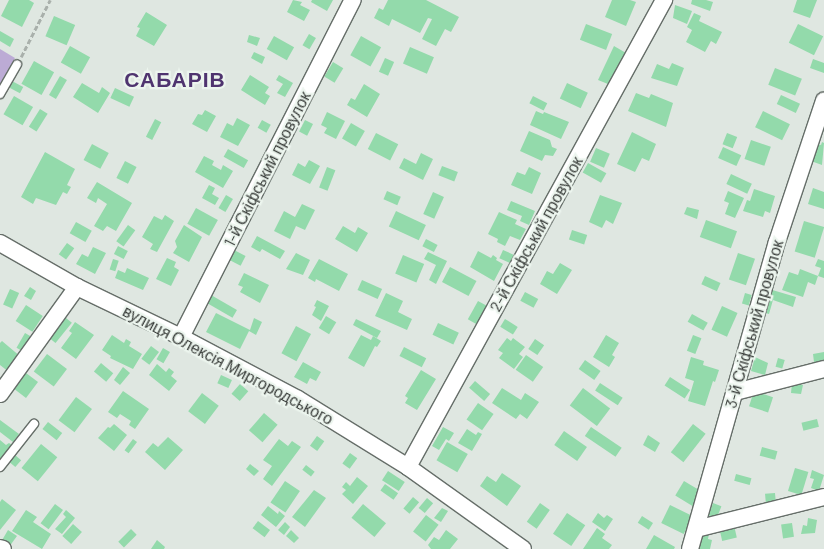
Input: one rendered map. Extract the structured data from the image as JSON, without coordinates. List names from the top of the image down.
{
  "streets": {
    "street": [
      "1-й Скіфський провулок",
      "2-й Скіфський провулок",
      "3-й Скіфський провулок",
      "вулиця Олексія Миргородського"
    ]
  },
  "crossings": [
    ["1-й Скіфський провулок", "вулиця Олексія Миргородського"],
    ["2-й Скіфський провулок", "вулиця Олексія Миргородського"]
  ],
  "districts": ["САБАРІВ"]
}
